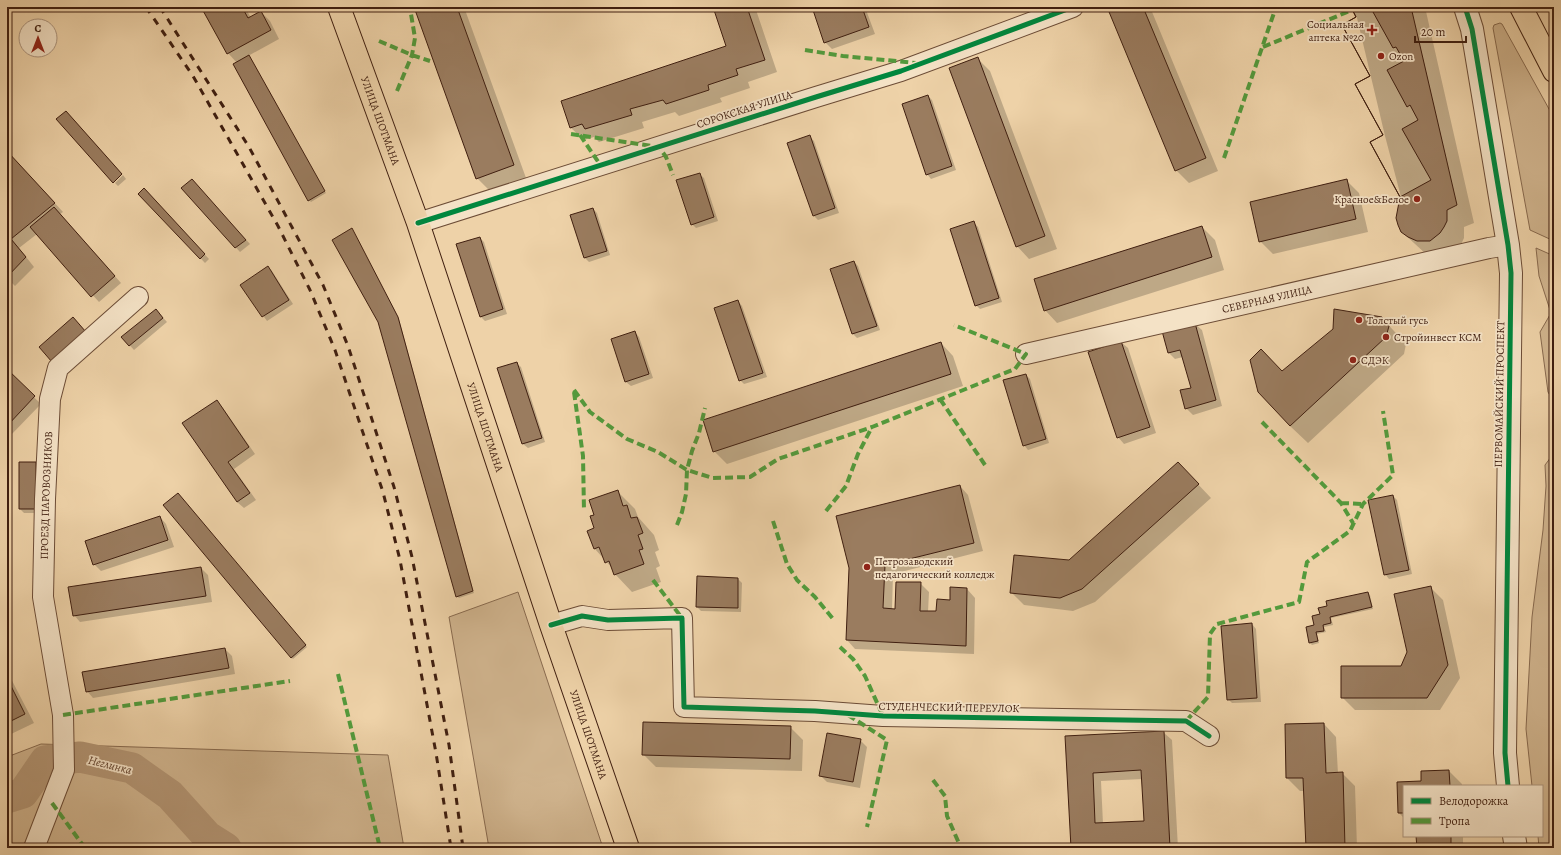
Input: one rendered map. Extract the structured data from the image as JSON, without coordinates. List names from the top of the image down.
{
  "streets": {
    "main road": ["УЛИЦА ШОТМАНА"],
    "street": [
      "СОРОКСКАЯ УЛИЦА",
      "СЕВЕРНАЯ УЛИЦА",
      "ПЕРВОМАЙСКИЙ ПРОСПЕКТ",
      "ПРОЕЗД ПАРОВОЗНИКОВ",
      "СТУДЕНЧЕСКИЙ ПЕРЕУЛОК"
    ]
  },
  "crossings": [
    ["СОРОКСКАЯ УЛИЦА", "УЛИЦА ШОТМАНА"],
    ["УЛИЦА ШОТМАНА", "СТУДЕНЧЕСКИЙ ПЕРЕУЛОК"],
    ["СЕВЕРНАЯ УЛИЦА", "ПЕРВОМАЙСКИЙ ПРОСПЕКТ"]
  ],
  "water": ["Неглинка"],
  "places": {
    "health": ["Социальная аптека №20"],
    "other": [
      "Ozon",
      "Красное&Белое",
      "Толстый гусь",
      "Стройинвест КСМ",
      "СДЭК",
      "Петрозаводский педагогический колледж"
    ]
  },
  "legend": ["Велодорожка", "Тропа"],
  "scale_bar": "20 m",
  "north": "top"
}
